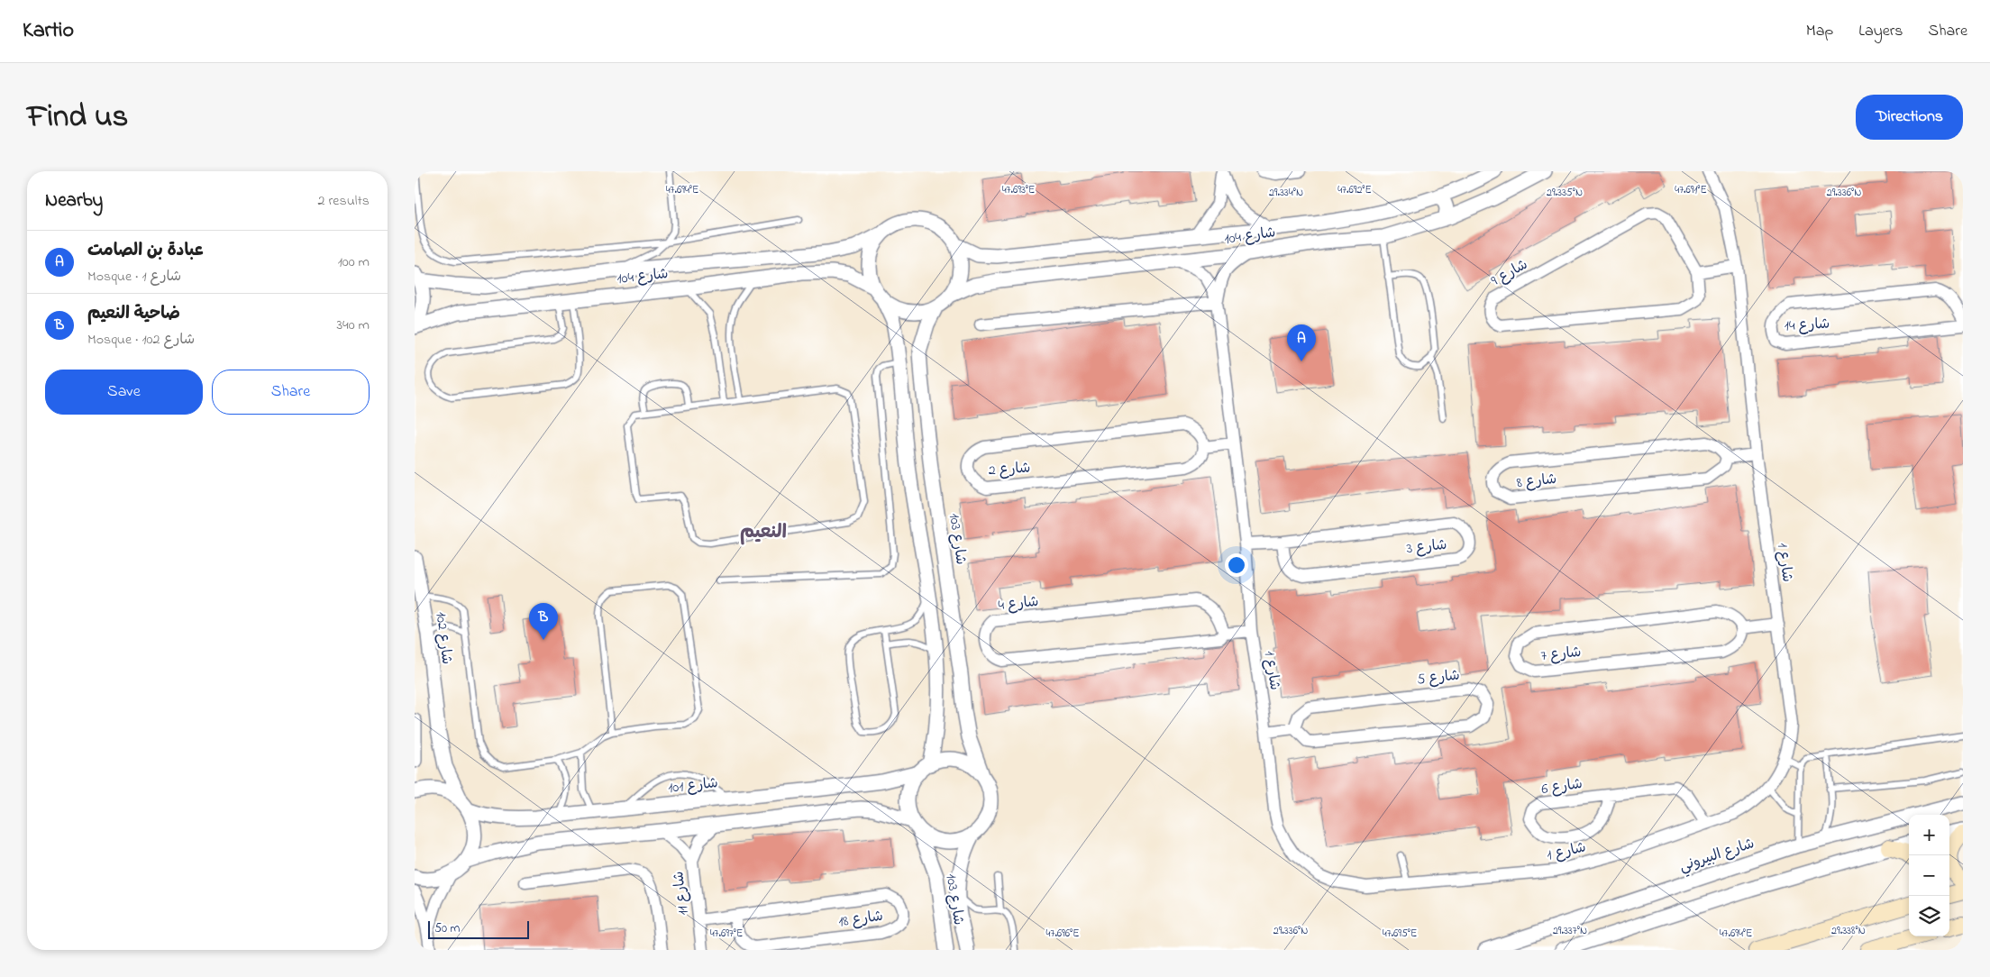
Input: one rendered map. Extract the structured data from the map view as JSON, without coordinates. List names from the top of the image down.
{
  "streets": {
    "street": [
      "شارع 104",
      "شارع 9",
      "شارع 14",
      "شارع 2",
      "شارع 8",
      "شارع 103",
      "شارع 3",
      "شارع 1",
      "شارع 4",
      "شارع 102",
      "شارع 7",
      "شارع 5",
      "شارع 101",
      "شارع 6",
      "شارع البيروني",
      "شارع 11",
      "شارع 18"
    ]
  },
  "crossings": [
    ["شارع 104", "شارع 103"],
    ["شارع 104", "شارع 1"],
    ["شارع 103", "شارع 101"],
    ["شارع 3", "شارع 1"],
    ["شارع 1", "شارع 4"],
    ["شارع 1", "شارع 6"],
    ["شارع 11", "شارع 18"]
  ],
  "districts": ["النعيم"],
  "scale_bar": "50 m",
  "page": {
    "header": "Kartio",
    "nav": ["Map", "Layers", "Share"],
    "title": "Find us",
    "buttons": [
      "Directions",
      ["Save", "Share"]
    ],
    "heading": ["Nearby", "2 results"],
    "list": [
      {
        "mark": "A",
        "name": "عبادة بن الصامت",
        "note": "Mosque · شارع 1",
        "value": "100 m"
      },
      {
        "mark": "B",
        "name": "ضاحية النعيم",
        "note": "Mosque · شارع 102",
        "value": "340 m"
      }
    ],
    "pins": ["A", "B"],
    "map_buttons": ["+", "−"],
    "scale": "50 m"
  },
  "coordinates": [
    "47.694°E",
    "47.692°E",
    "47.693°E",
    "47.691°E",
    "29.334°N",
    "29.335°N",
    "29.336°N",
    "29.337°N",
    "29.338°N",
    "47.697°E",
    "47.696°E",
    "47.695°E"
  ]
}
